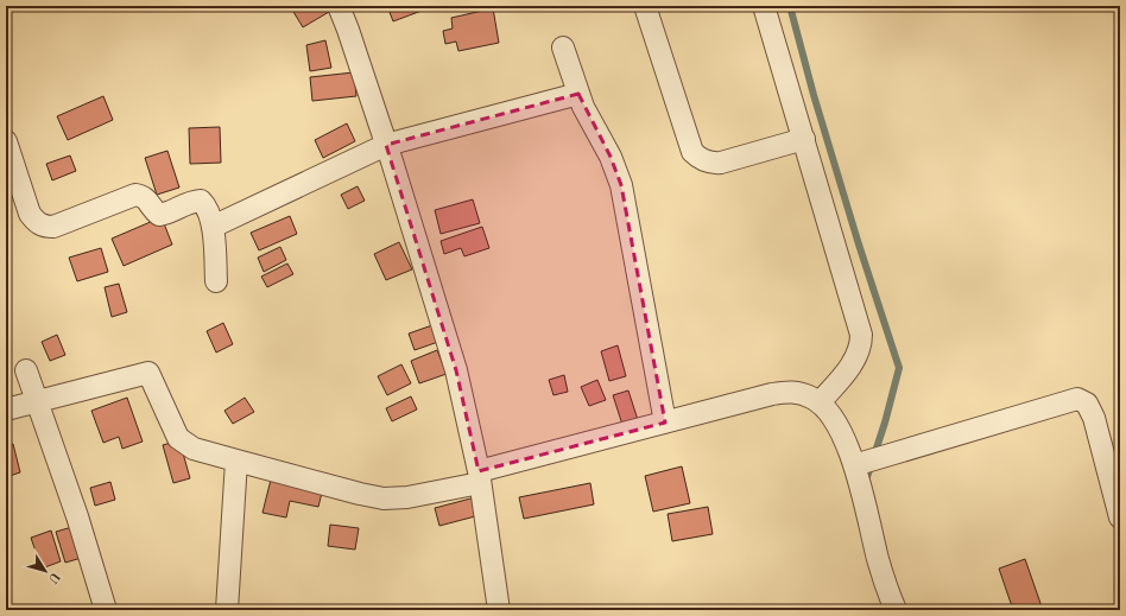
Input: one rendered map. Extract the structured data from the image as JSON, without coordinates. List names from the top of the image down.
{
  "north": "bottom right"
}
